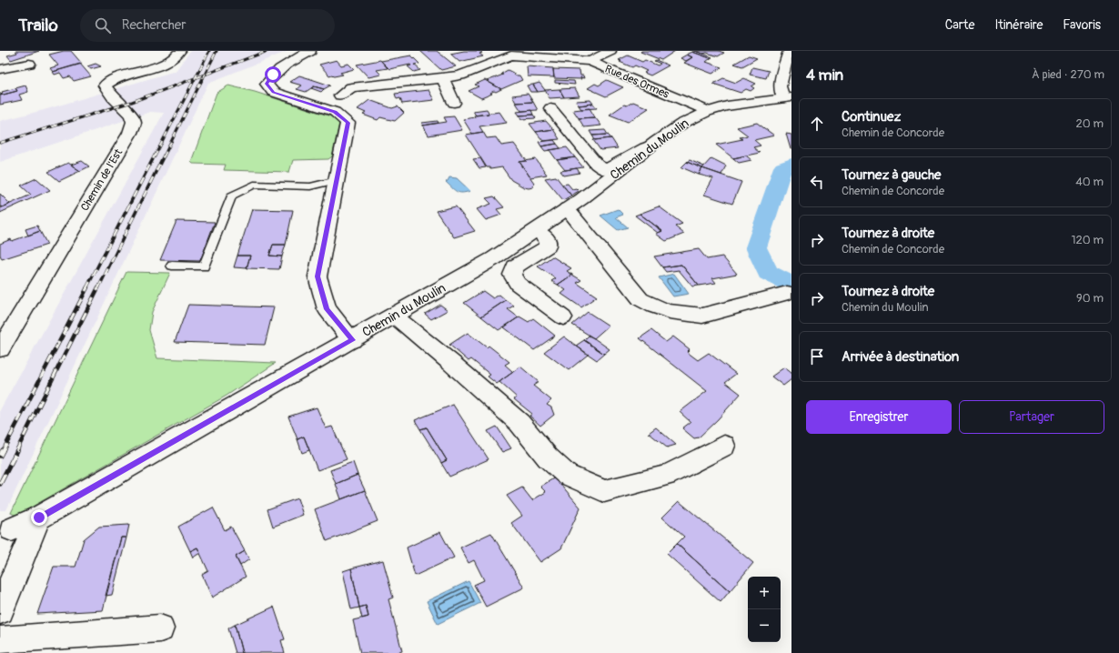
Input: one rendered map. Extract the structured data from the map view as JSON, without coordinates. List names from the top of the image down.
{
  "streets": {
    "street": ["Rue des Ormes", "Chemin du Moulin", "Chemin de l'Est"]
  },
  "crossings": [
    ["Rue des Ormes", "Chemin du Moulin"]
  ],
  "page": {
    "header": "Trailo",
    "search": "Rechercher",
    "nav": ["Carte", "Itinéraire", "Favoris"],
    "heading": ["4 min", "À pied · 270 m"],
    "list": [
      ["Continuez", "Chemin de Concorde", "20 m"],
      ["Tournez à gauche", "Chemin de Concorde", "40 m"],
      ["Tournez à droite", "Chemin de Concorde", "120 m"],
      ["Tournez à droite", "Chemin du Moulin", "90 m"],
      "Arrivée à destination"
    ],
    "buttons": ["Enregistrer", "Partager"],
    "map_buttons": ["+", "−"]
  }
}
